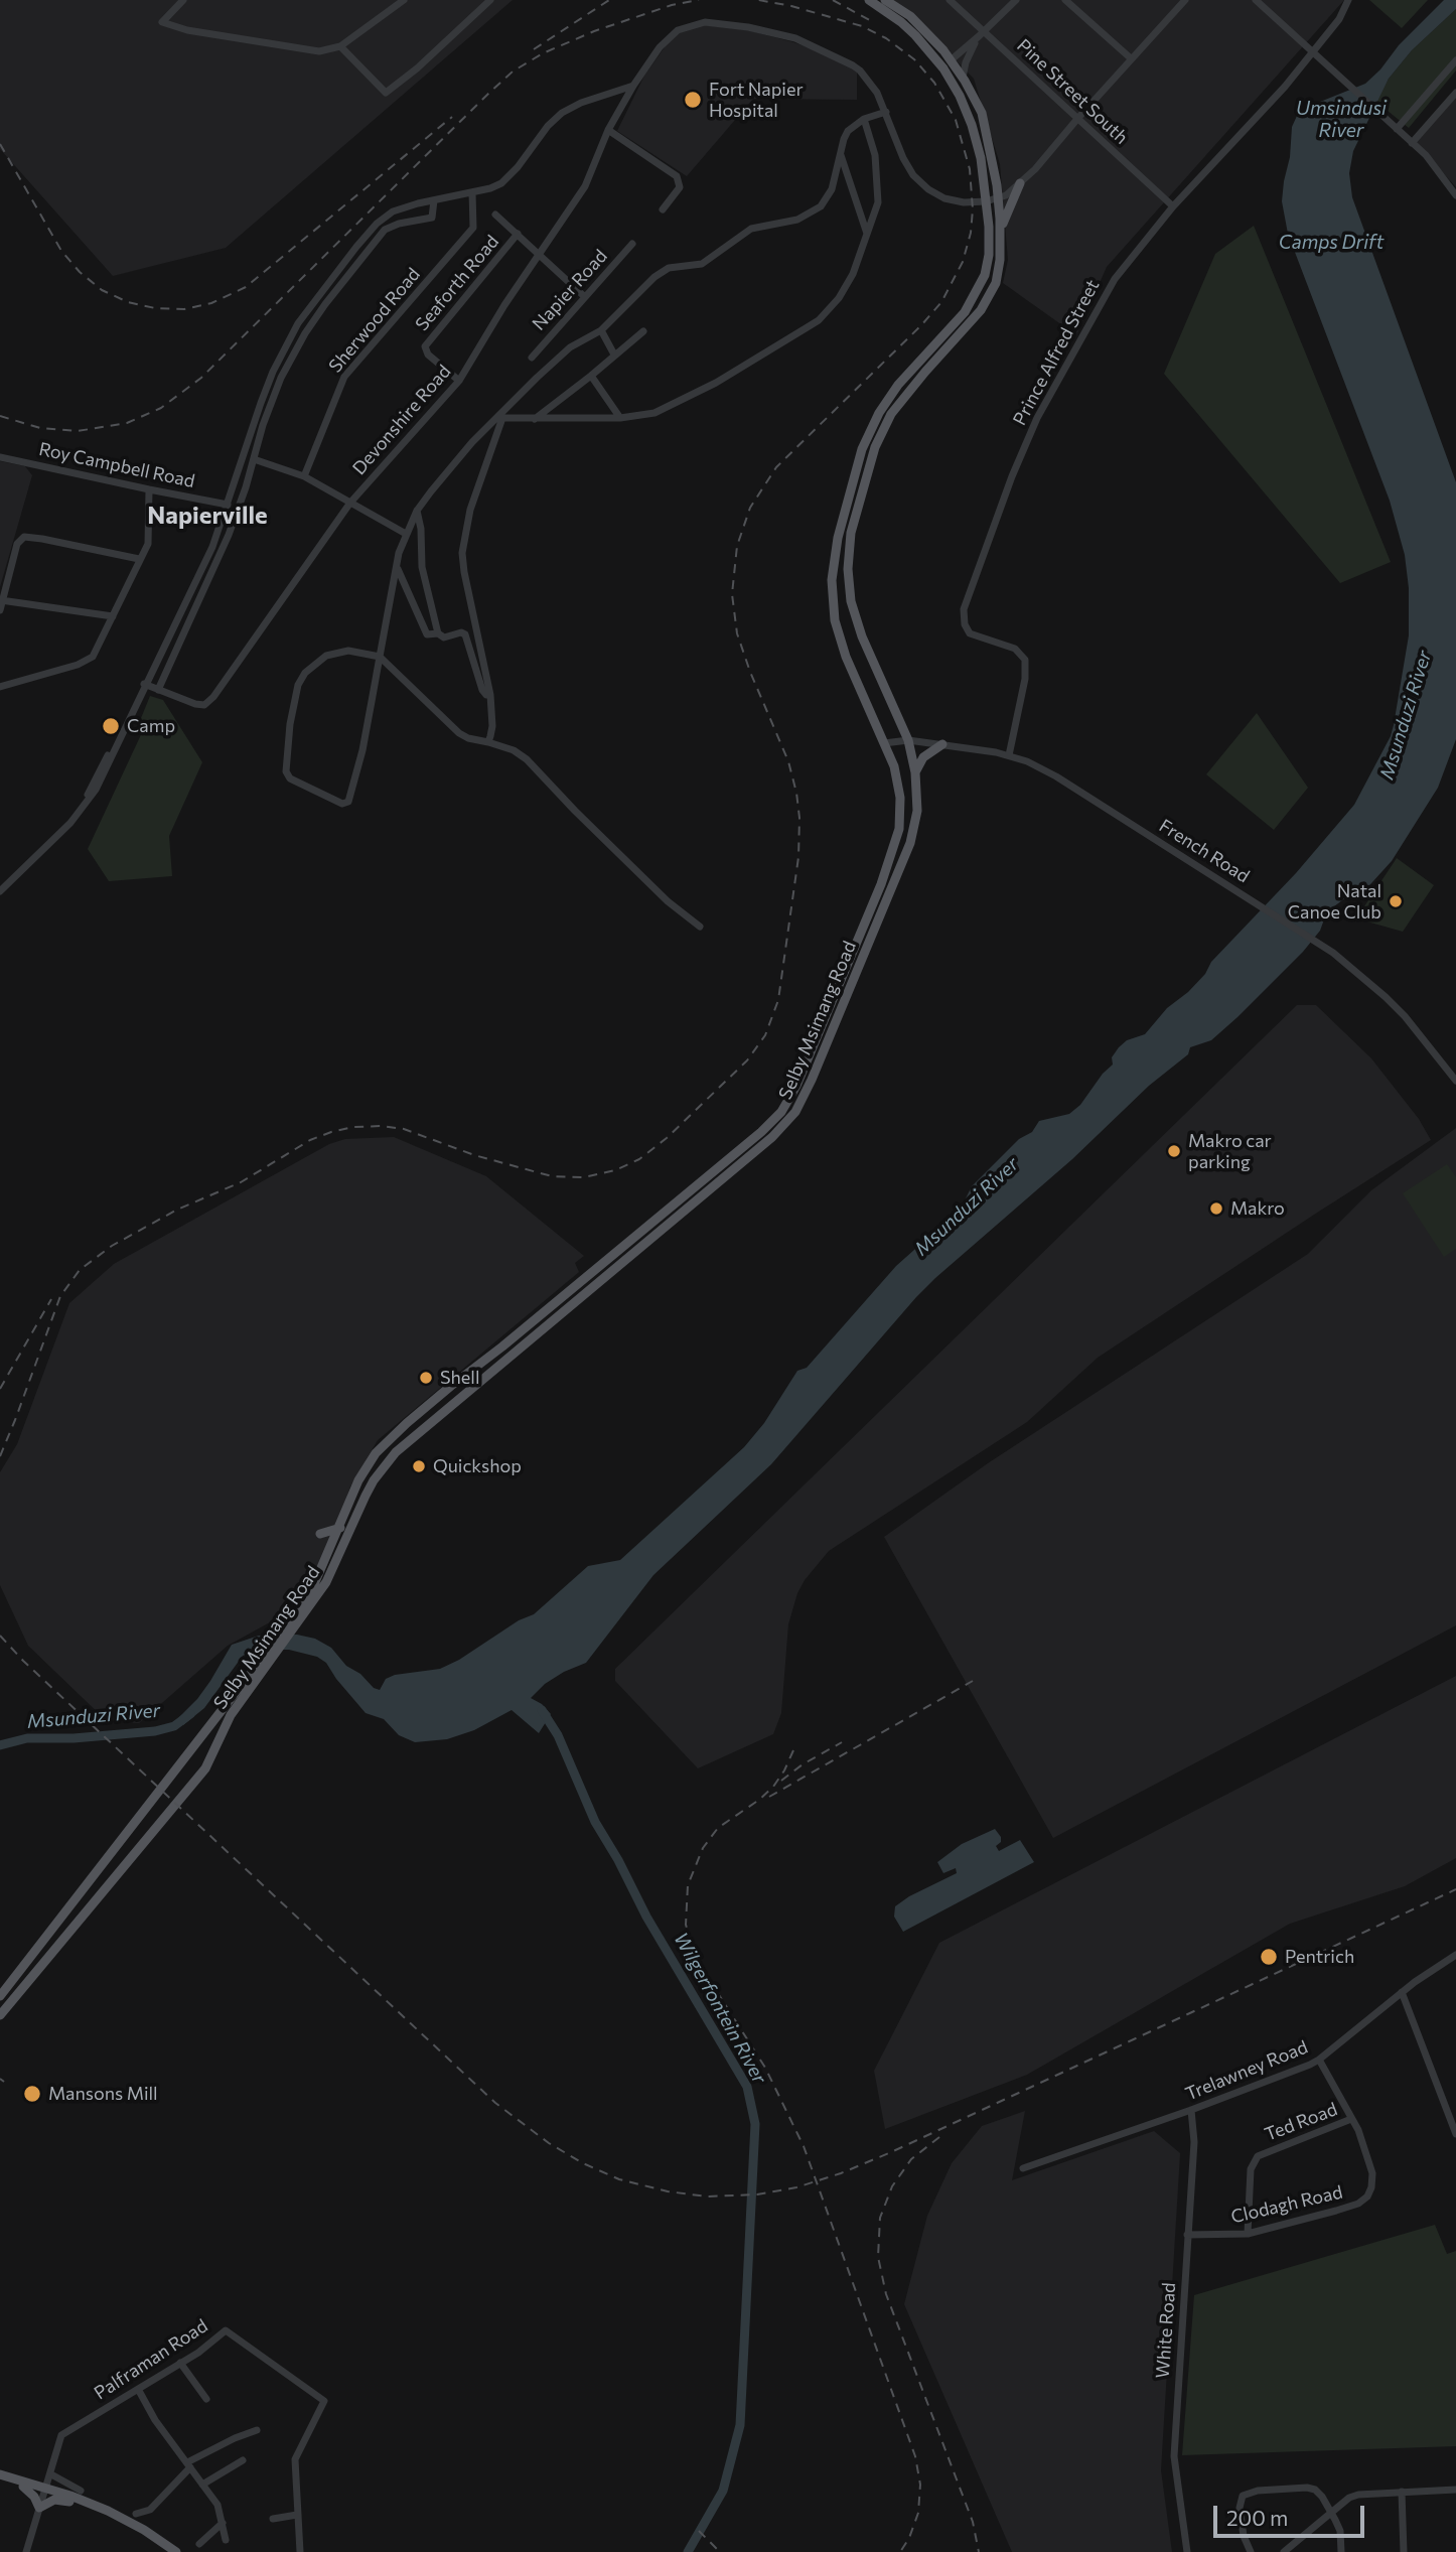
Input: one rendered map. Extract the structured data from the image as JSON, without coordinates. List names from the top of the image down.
{
  "streets": {
    "main road": ["Selby Msimang Road"],
    "street": [
      "Pine Street South",
      "Seaforth Road",
      "Napier Road",
      "Sherwood Road",
      "Prince Alfred Street",
      "Devonshire Road",
      "Roy Campbell Road",
      "French Road",
      "Trelawney Road",
      "Ted Road",
      "Clodagh Road",
      "White Road",
      "Palframan Road"
    ]
  },
  "crossings": [
    ["Pine Street South", "Prince Alfred Street"],
    ["Seaforth Road", "Devonshire Road"],
    ["Prince Alfred Street", "French Road"],
    ["Devonshire Road", "Selby Msimang Road"],
    ["French Road", "Selby Msimang Road"],
    ["Trelawney Road", "Clodagh Road"],
    ["Trelawney Road", "White Road"],
    ["Ted Road", "Clodagh Road"],
    ["Clodagh Road", "White Road"]
  ],
  "districts": ["Napierville"],
  "water": [
    "Umsindusi River",
    "Camps Drift",
    "Msunduzi River",
    "Wilgerfontein River"
  ],
  "places": [
    "Fort Napier Hospital",
    "Camp",
    "Natal Canoe Club",
    "Makro car parking",
    "Makro",
    "Shell",
    "Quickshop",
    "Pentrich",
    "Mansons Mill"
  ],
  "scale_bar": "200 m"
}
